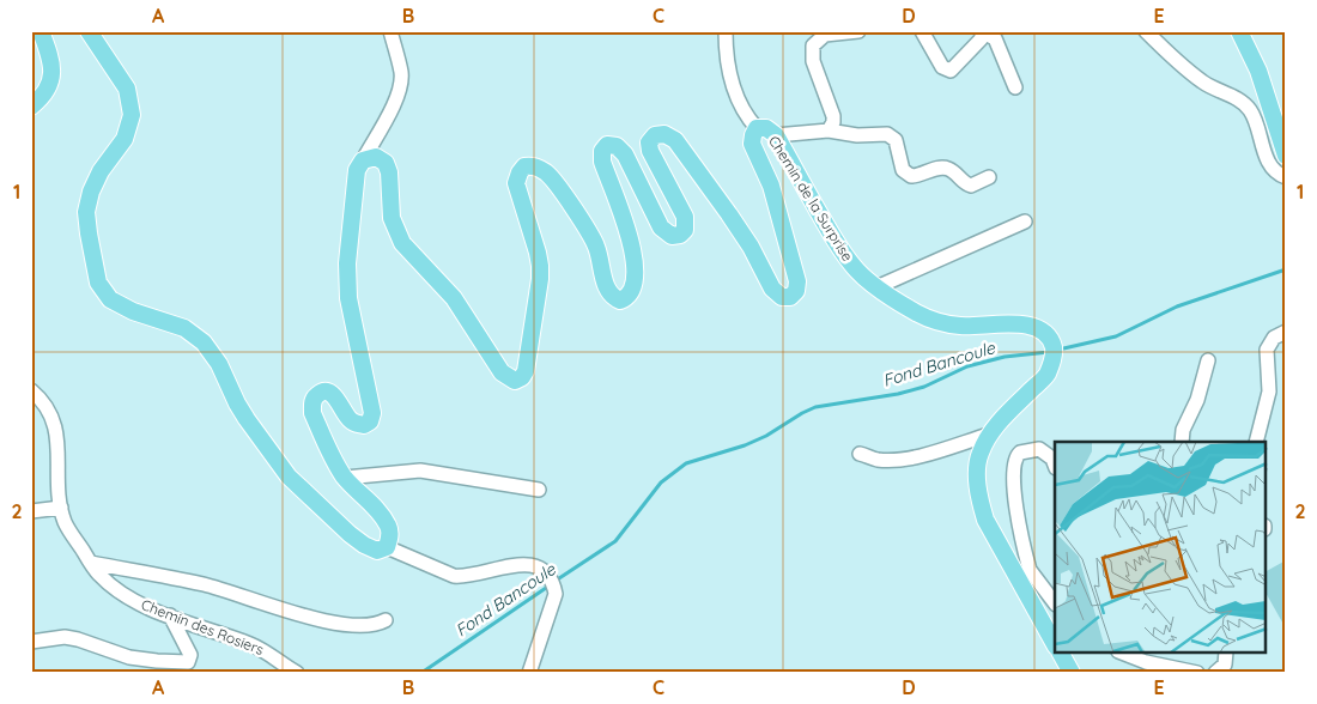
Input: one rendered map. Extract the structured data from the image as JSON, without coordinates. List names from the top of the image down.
{
  "streets": {
    "main road": ["Chemin de la Surprise"],
    "street": ["Chemin des Rosiers"]
  },
  "water": ["Fond Bancoule"],
  "grid": {
    "columns": [
      "A",
      "B",
      "C",
      "D",
      "E"
    ],
    "rows": ["1", "2"]
  }
}
